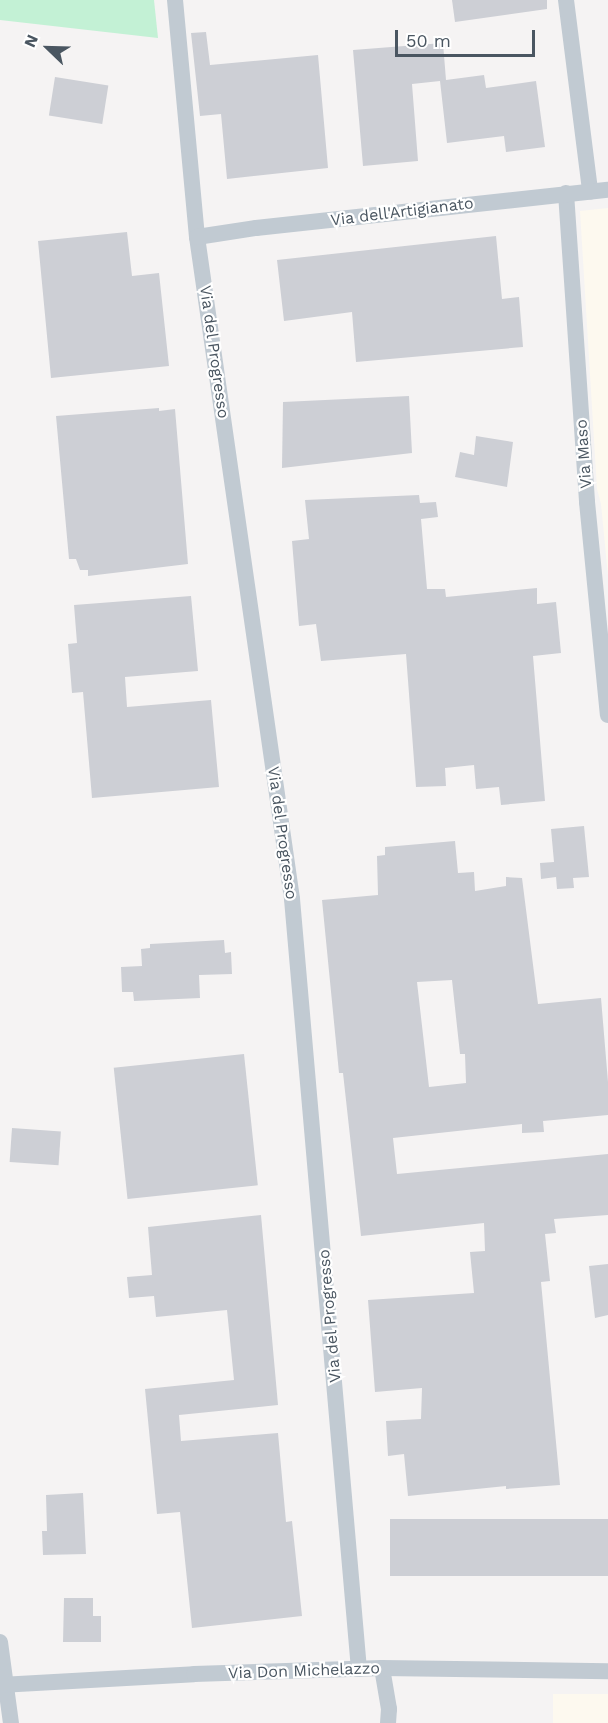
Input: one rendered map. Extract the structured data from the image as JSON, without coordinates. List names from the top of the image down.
{
  "streets": {
    "street": [
      "Via dell'Artigianato",
      "Via del Progresso",
      "Via Maso",
      "Via Don Michelazzo"
    ]
  },
  "crossings": [
    ["Via dell'Artigianato", "Via del Progresso"],
    ["Via dell'Artigianato", "Via Maso"],
    ["Via del Progresso", "Via Don Michelazzo"]
  ],
  "scale_bar": "50 m",
  "north": "top left"
}
